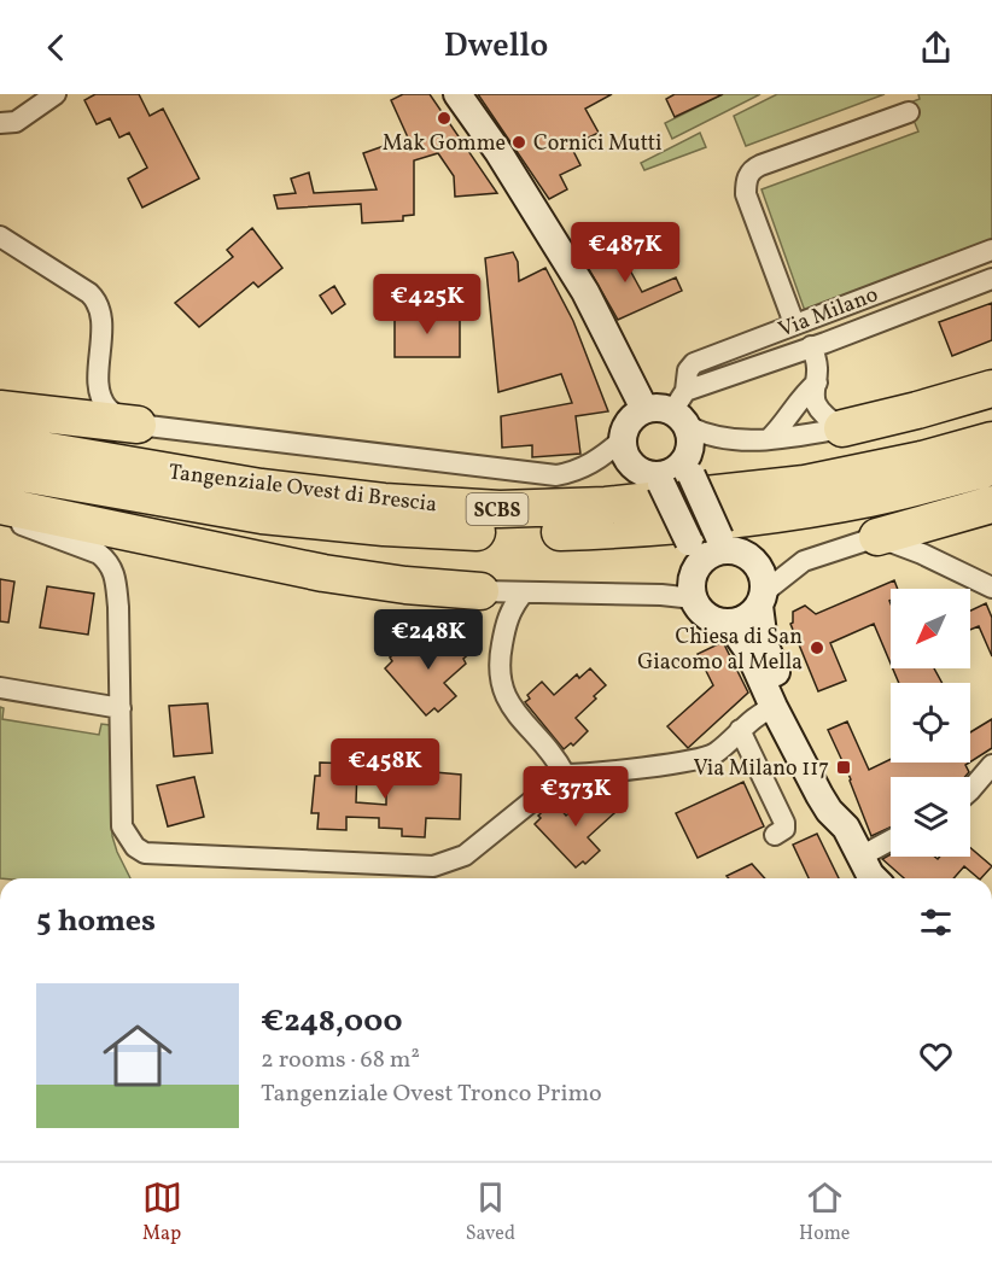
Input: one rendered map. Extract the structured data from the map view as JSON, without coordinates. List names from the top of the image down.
{
  "streets": {
    "highway": ["Tangenziale Ovest di Brescia", "SCBS"],
    "main road": ["Via Milano"]
  },
  "places": {
    "other": ["Mak Gomme", "Cornici Mutti", "Chiesa di San Giacomo al Mella"],
    "transit": ["Via Milano 117"]
  },
  "north": "bottom left",
  "page": {
    "header": "Dwello",
    "price": [
      "€487K",
      "€425K",
      "€248K",
      "€458K",
      "€373K"
    ],
    "heading": "5 homes",
    "list": [
      {
        "name": "€248,000",
        "note": "2 rooms · 68 m² · Tangenziale Ovest Tronco Primo"
      }
    ],
    "tabs": ["Map", "Saved", "Home"]
  }
}
